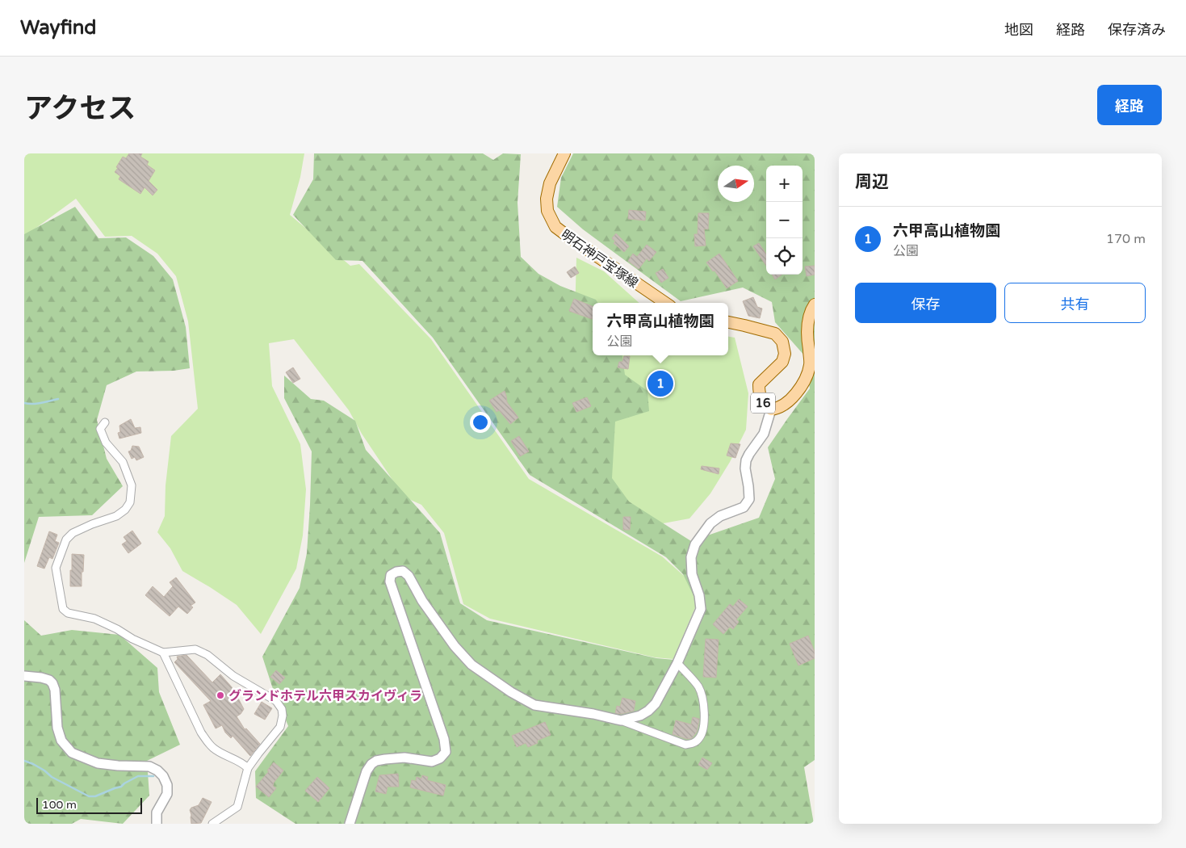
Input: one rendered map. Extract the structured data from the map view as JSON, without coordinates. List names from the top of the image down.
{
  "streets": {
    "main road": ["明石神戸宝塚線", "16"]
  },
  "places": ["グランドホテル六甲スカイヴィラ"],
  "scale_bar": "100 m",
  "north": "right",
  "page": {
    "header": "Wayfind",
    "nav": ["地図", "経路", "保存済み"],
    "title": "アクセス",
    "buttons": [
      "経路",
      ["保存", "共有"]
    ],
    "heading": "周辺",
    "map_buttons": ["+", "−"],
    "list": [
      {
        "mark": "1",
        "name": "六甲高山植物園",
        "note": "公園",
        "value": "170 m"
      }
    ],
    "popup": ["六甲高山植物園", "公園"],
    "pins": "1",
    "scale": "100 m"
  }
}
